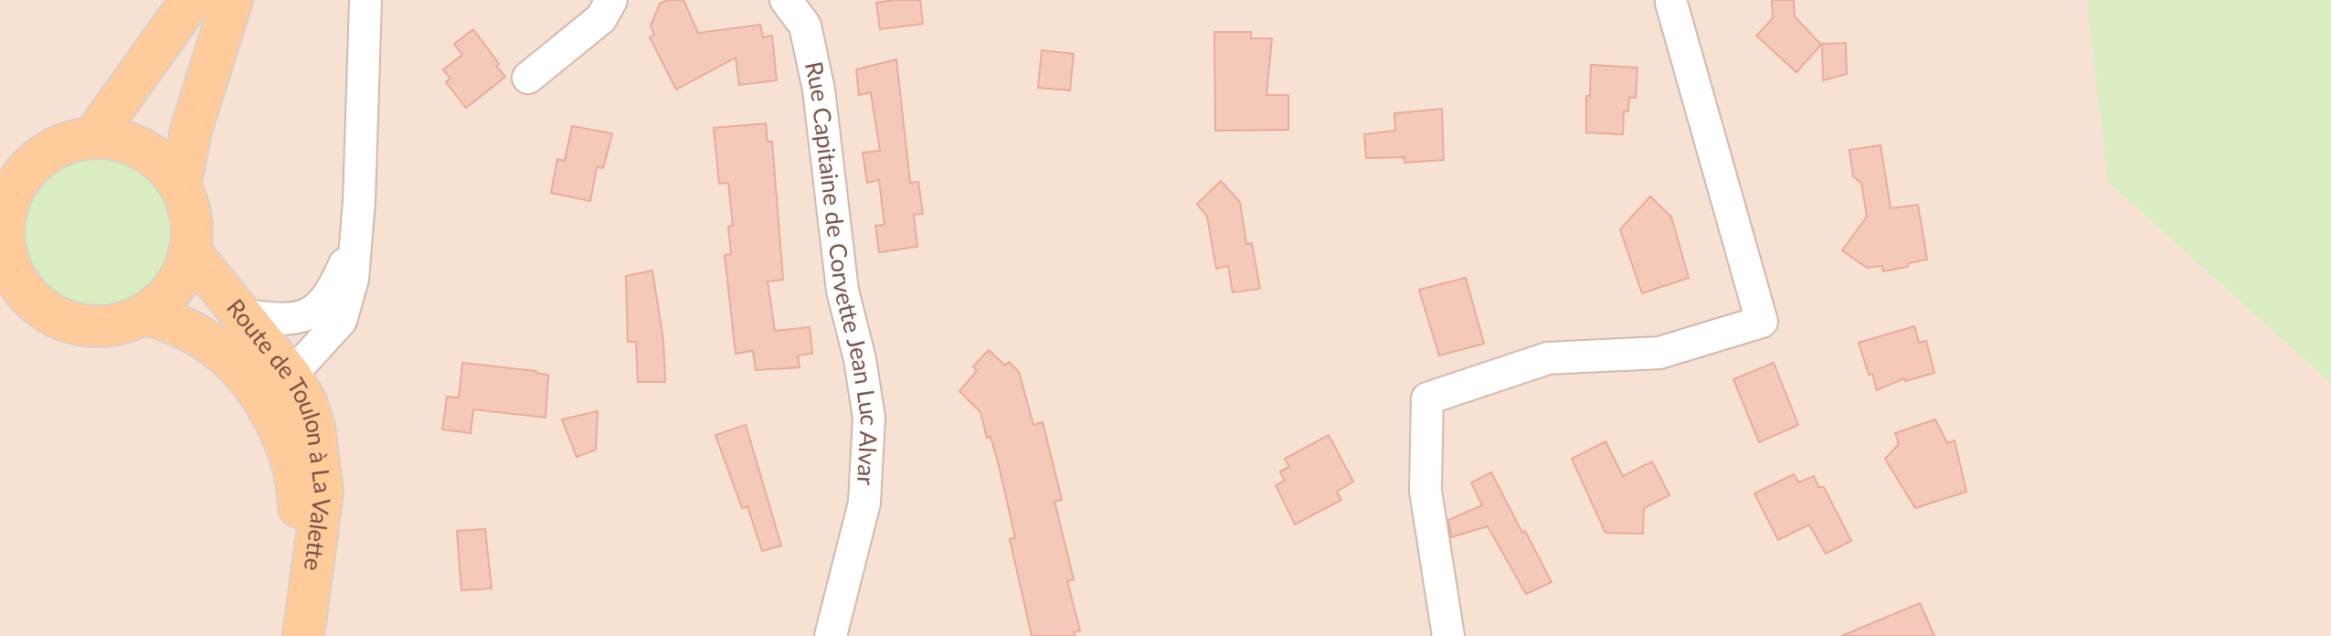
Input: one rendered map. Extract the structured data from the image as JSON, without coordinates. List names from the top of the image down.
{
  "streets": {
    "main road": ["Route de Toulon à La Valette"],
    "street": ["Rue Capitaine de Corvette Jean Luc Alvar"]
  }
}
